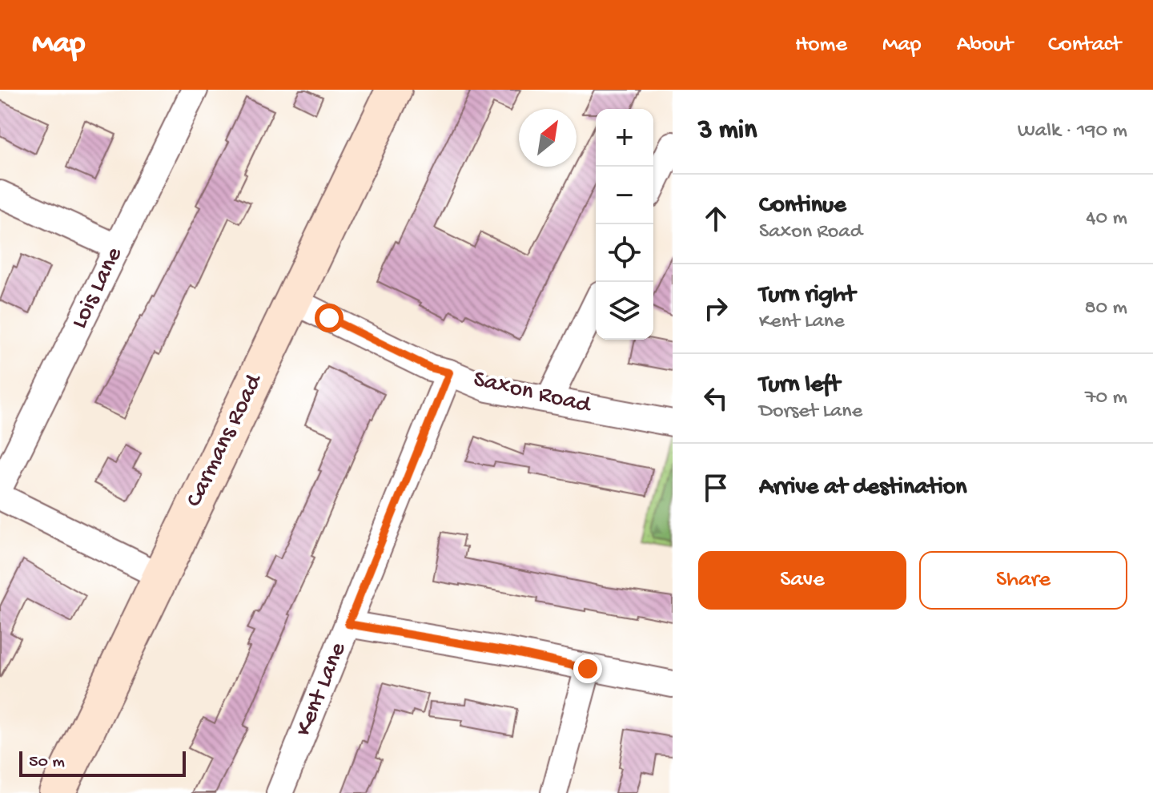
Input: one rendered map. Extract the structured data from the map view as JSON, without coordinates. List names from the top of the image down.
{
  "streets": {
    "street": [
      "Lois Lane",
      "Saxon Road",
      "Carmans Road",
      "Kent Lane"
    ]
  },
  "crossings": [
    ["Saxon Road", "Carmans Road"],
    ["Saxon Road", "Kent Lane"]
  ],
  "scale_bar": "50 m",
  "north": "top right",
  "page": {
    "header": "Map",
    "nav": [
      "Home",
      "Map",
      "About",
      "Contact"
    ],
    "heading": ["3 min", "Walk · 190 m"],
    "map_buttons": ["+", "−"],
    "list": [
      ["Continue", "Saxon Road", "40 m"],
      ["Turn right", "Kent Lane", "80 m"],
      ["Turn left", "Dorset Lane", "70 m"],
      "Arrive at destination"
    ],
    "buttons": ["Save", "Share"],
    "scale": "50 m"
  }
}
